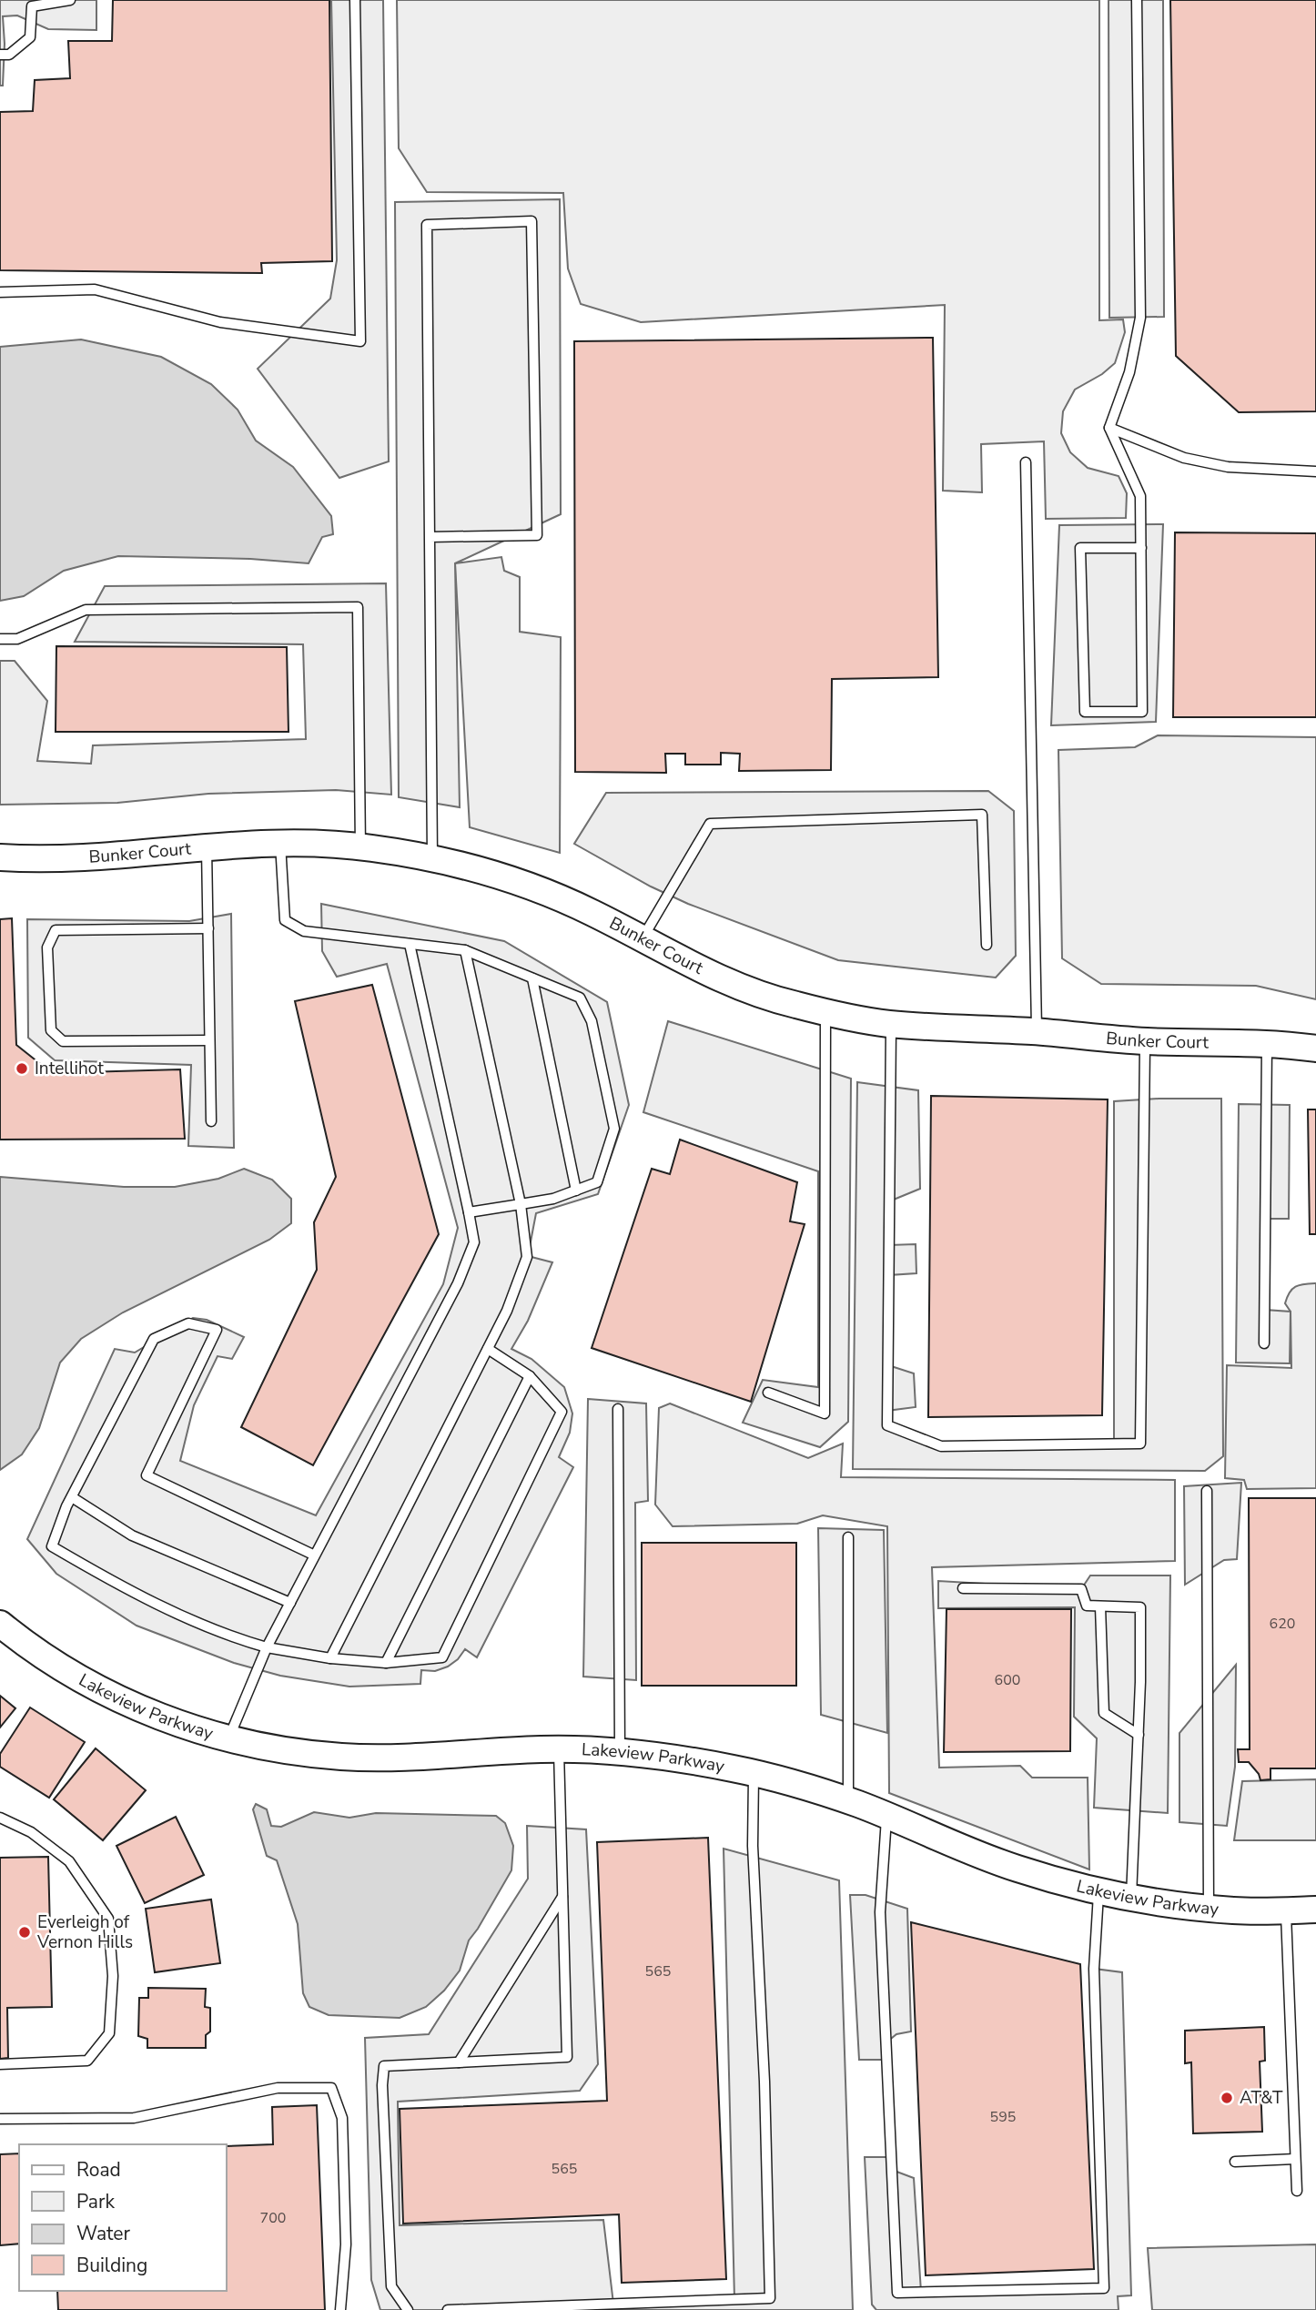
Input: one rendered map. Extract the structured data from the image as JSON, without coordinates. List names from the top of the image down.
{
  "streets": {
    "street": ["Bunker Court", "Lakeview Parkway"]
  },
  "places": ["Intellihot", "Everleigh of Vernon Hills", "AT&T"],
  "house_numbers": [
    "620",
    "600",
    "565",
    "595",
    "565",
    "700"
  ],
  "legend": [
    "Road",
    "Park",
    "Water",
    "Building"
  ]
}
